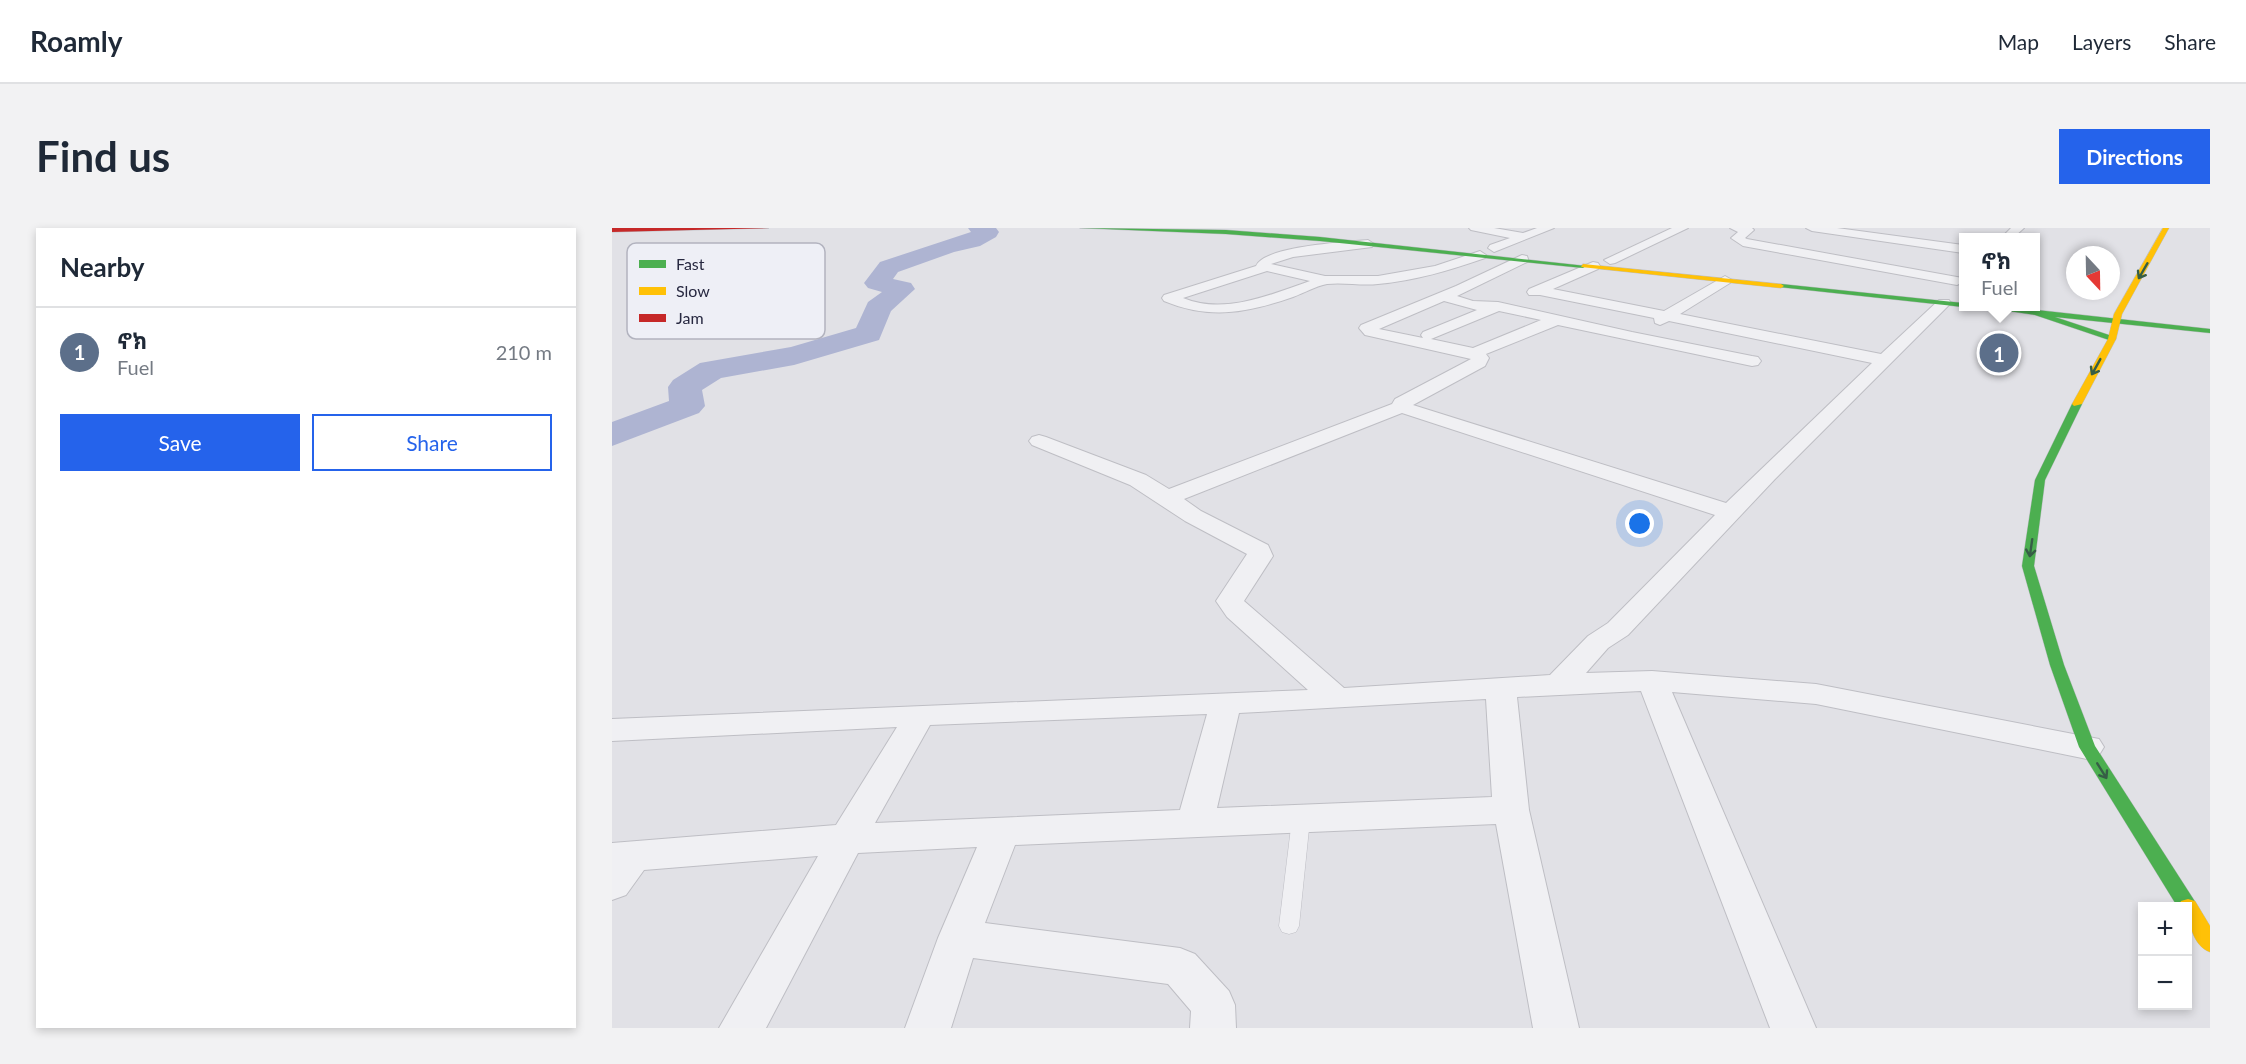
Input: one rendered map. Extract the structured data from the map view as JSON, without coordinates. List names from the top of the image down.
{
  "legend": ["Fast", "Slow", "Jam"],
  "north": "bottom",
  "page": {
    "header": "Roamly",
    "nav": ["Map", "Layers", "Share"],
    "buttons": [
      "Directions",
      ["Save", "Share"]
    ],
    "title": "Find us",
    "heading": "Nearby",
    "popup": ["ኖክ", "Fuel"],
    "list": [
      {
        "mark": "1",
        "name": "ኖክ",
        "note": "Fuel",
        "value": "210 m"
      }
    ],
    "pins": "1",
    "map_buttons": ["+", "−"]
  }
}
